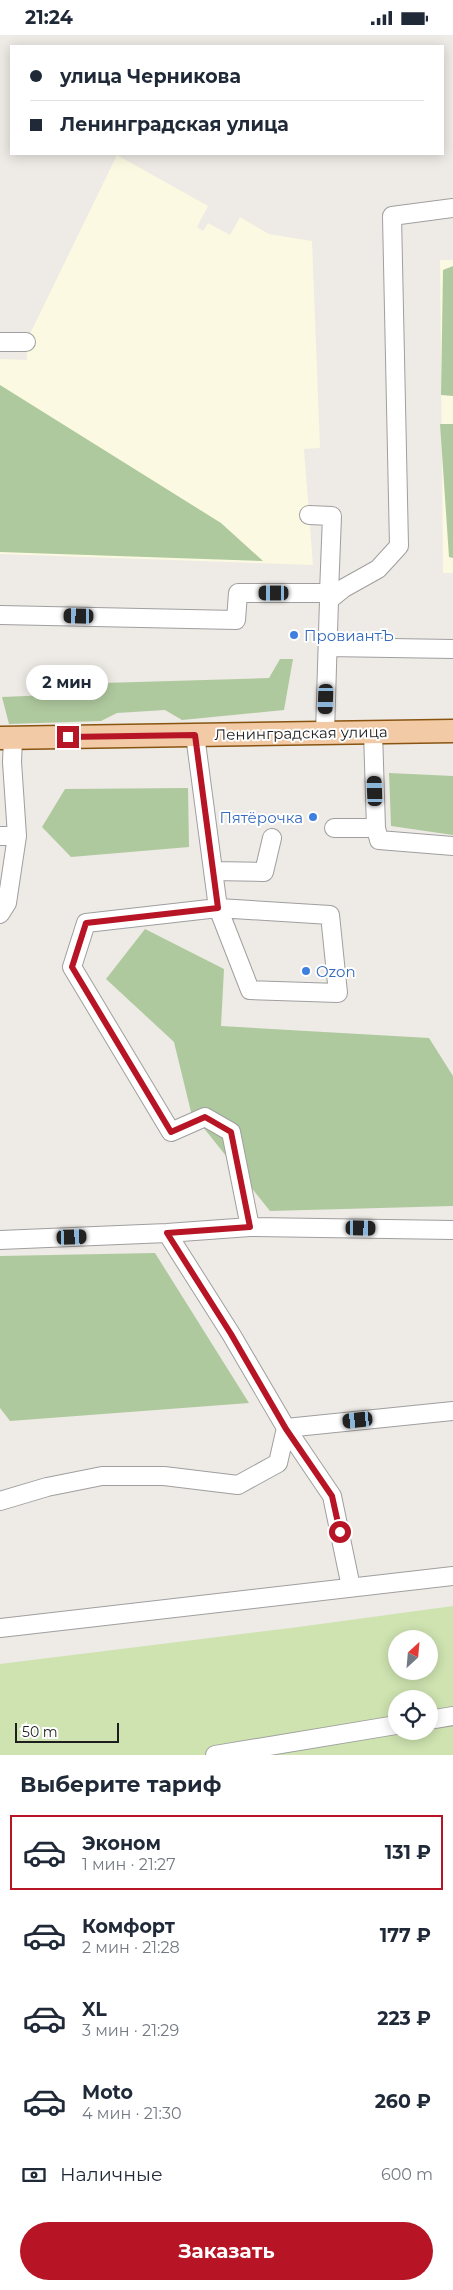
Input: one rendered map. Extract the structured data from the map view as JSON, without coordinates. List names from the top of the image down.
{
  "streets": {
    "main road": ["Ленинградская улица"]
  },
  "places": ["ПровиантЪ", "Пятёрочка", "Ozon"],
  "scale_bar": "50 m",
  "north": "top right",
  "page": {
    "status": "21:24",
    "banner": ["улица Черникова", "Ленинградская улица"],
    "bubble": "2 мин",
    "scale": "50 m",
    "heading": "Выберите тариф",
    "list": [
      {
        "name": "Эконом",
        "note": "1 мин · 21:27",
        "value": "131 ₽"
      },
      {
        "name": "Комфорт",
        "note": "2 мин · 21:28",
        "value": "177 ₽"
      },
      {
        "name": "XL",
        "note": "3 мин · 21:29",
        "value": "223 ₽"
      },
      {
        "name": "Moto",
        "note": "4 мин · 21:30",
        "value": "260 ₽"
      }
    ],
    "pay": ["Наличные", "600 m"],
    "buttons": "Заказать"
  }
}
